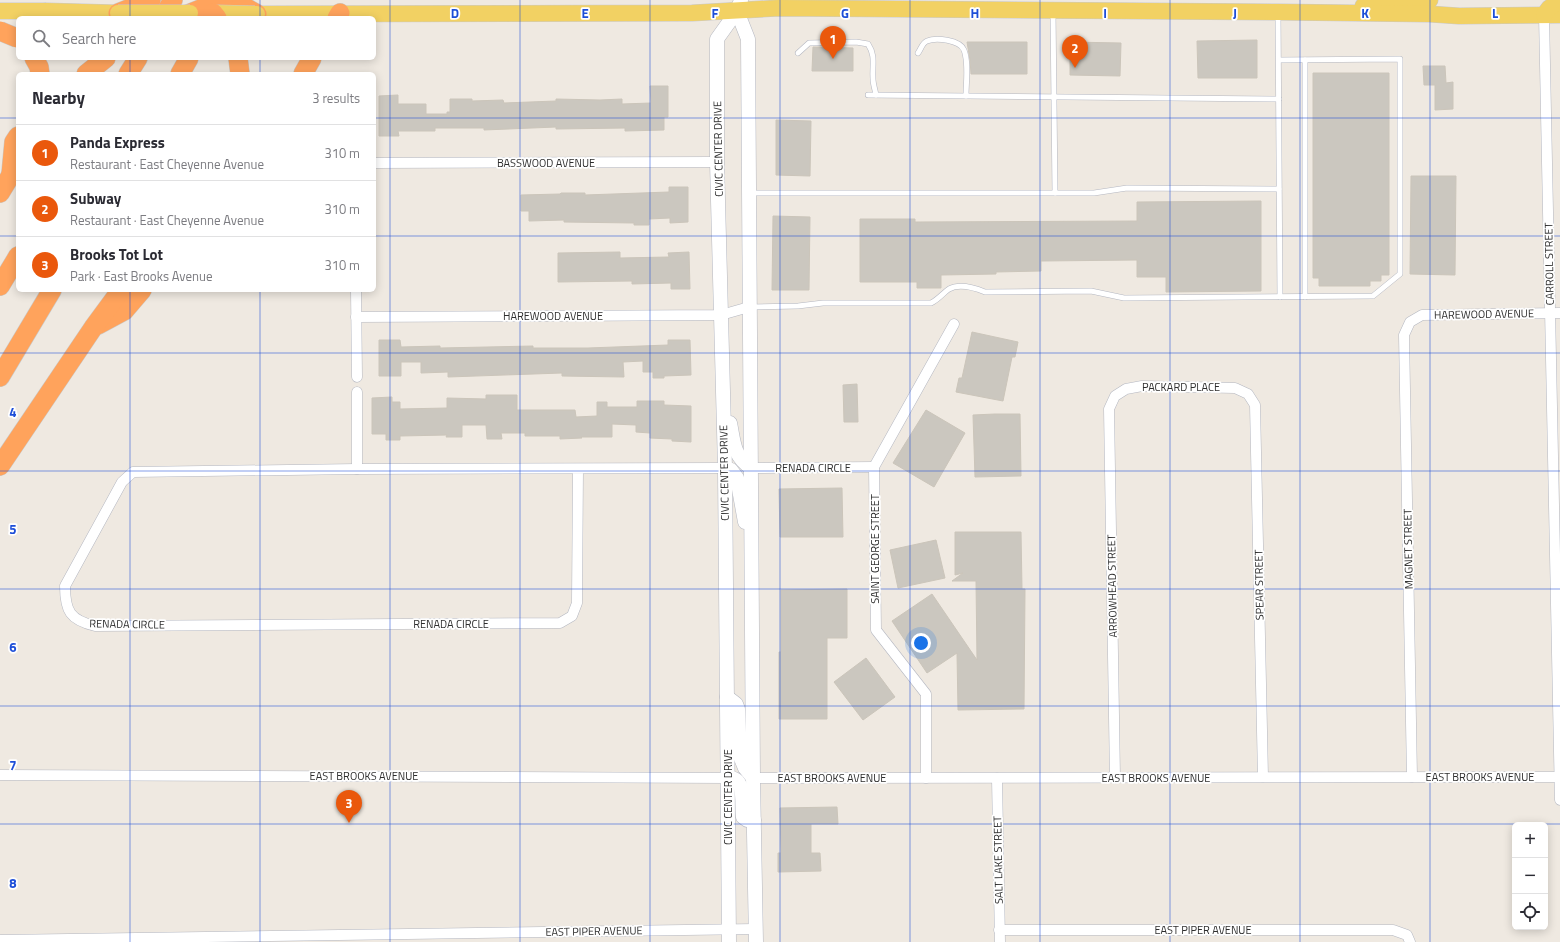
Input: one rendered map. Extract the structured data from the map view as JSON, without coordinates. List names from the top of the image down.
{
  "streets": {
    "main road": ["CIVIC CENTER DRIVE"],
    "street": [
      "BASSWOOD AVENUE",
      "CARROLL STREET",
      "HAREWOOD AVENUE",
      "PACKARD PLACE",
      "RENADA CIRCLE",
      "SAINT GEORGE STREET",
      "MAGNET STREET",
      "SPEAR STREET",
      "ARROWHEAD STREET",
      "EAST BROOKS AVENUE",
      "SALT LAKE STREET",
      "EAST PIPER AVENUE"
    ]
  },
  "crossings": [
    ["CIVIC CENTER DRIVE", "BASSWOOD AVENUE"],
    ["CIVIC CENTER DRIVE", "HAREWOOD AVENUE"],
    ["CIVIC CENTER DRIVE", "RENADA CIRCLE"],
    ["CIVIC CENTER DRIVE", "EAST BROOKS AVENUE"],
    ["CIVIC CENTER DRIVE", "EAST PIPER AVENUE"],
    ["CARROLL STREET", "HAREWOOD AVENUE"],
    ["CARROLL STREET", "EAST BROOKS AVENUE"],
    ["HAREWOOD AVENUE", "MAGNET STREET"],
    ["PACKARD PLACE", "SPEAR STREET"],
    ["PACKARD PLACE", "ARROWHEAD STREET"],
    ["RENADA CIRCLE", "SAINT GEORGE STREET"],
    ["SAINT GEORGE STREET", "EAST BROOKS AVENUE"],
    ["MAGNET STREET", "EAST BROOKS AVENUE"],
    ["SPEAR STREET", "EAST BROOKS AVENUE"],
    ["ARROWHEAD STREET", "EAST BROOKS AVENUE"],
    ["EAST BROOKS AVENUE", "SALT LAKE STREET"],
    ["SALT LAKE STREET", "EAST PIPER AVENUE"]
  ],
  "page": {
    "search": "Search here",
    "pins": ["1", "2", "3"],
    "heading": ["Nearby", "3 results"],
    "list": [
      {
        "mark": "1",
        "name": "Panda Express",
        "note": "Restaurant · East Cheyenne Avenue",
        "value": "310 m"
      },
      {
        "mark": "2",
        "name": "Subway",
        "note": "Restaurant · East Cheyenne Avenue",
        "value": "310 m"
      },
      {
        "mark": "3",
        "name": "Brooks Tot Lot",
        "note": "Park · East Brooks Avenue",
        "value": "310 m"
      }
    ],
    "map_buttons": ["+", "−"]
  },
  "grid": {
    "columns": [
      "D",
      "E",
      "F",
      "G",
      "H",
      "I",
      "J",
      "K",
      "L"
    ],
    "rows": [
      "4",
      "5",
      "6",
      "7",
      "8"
    ]
  }
}
